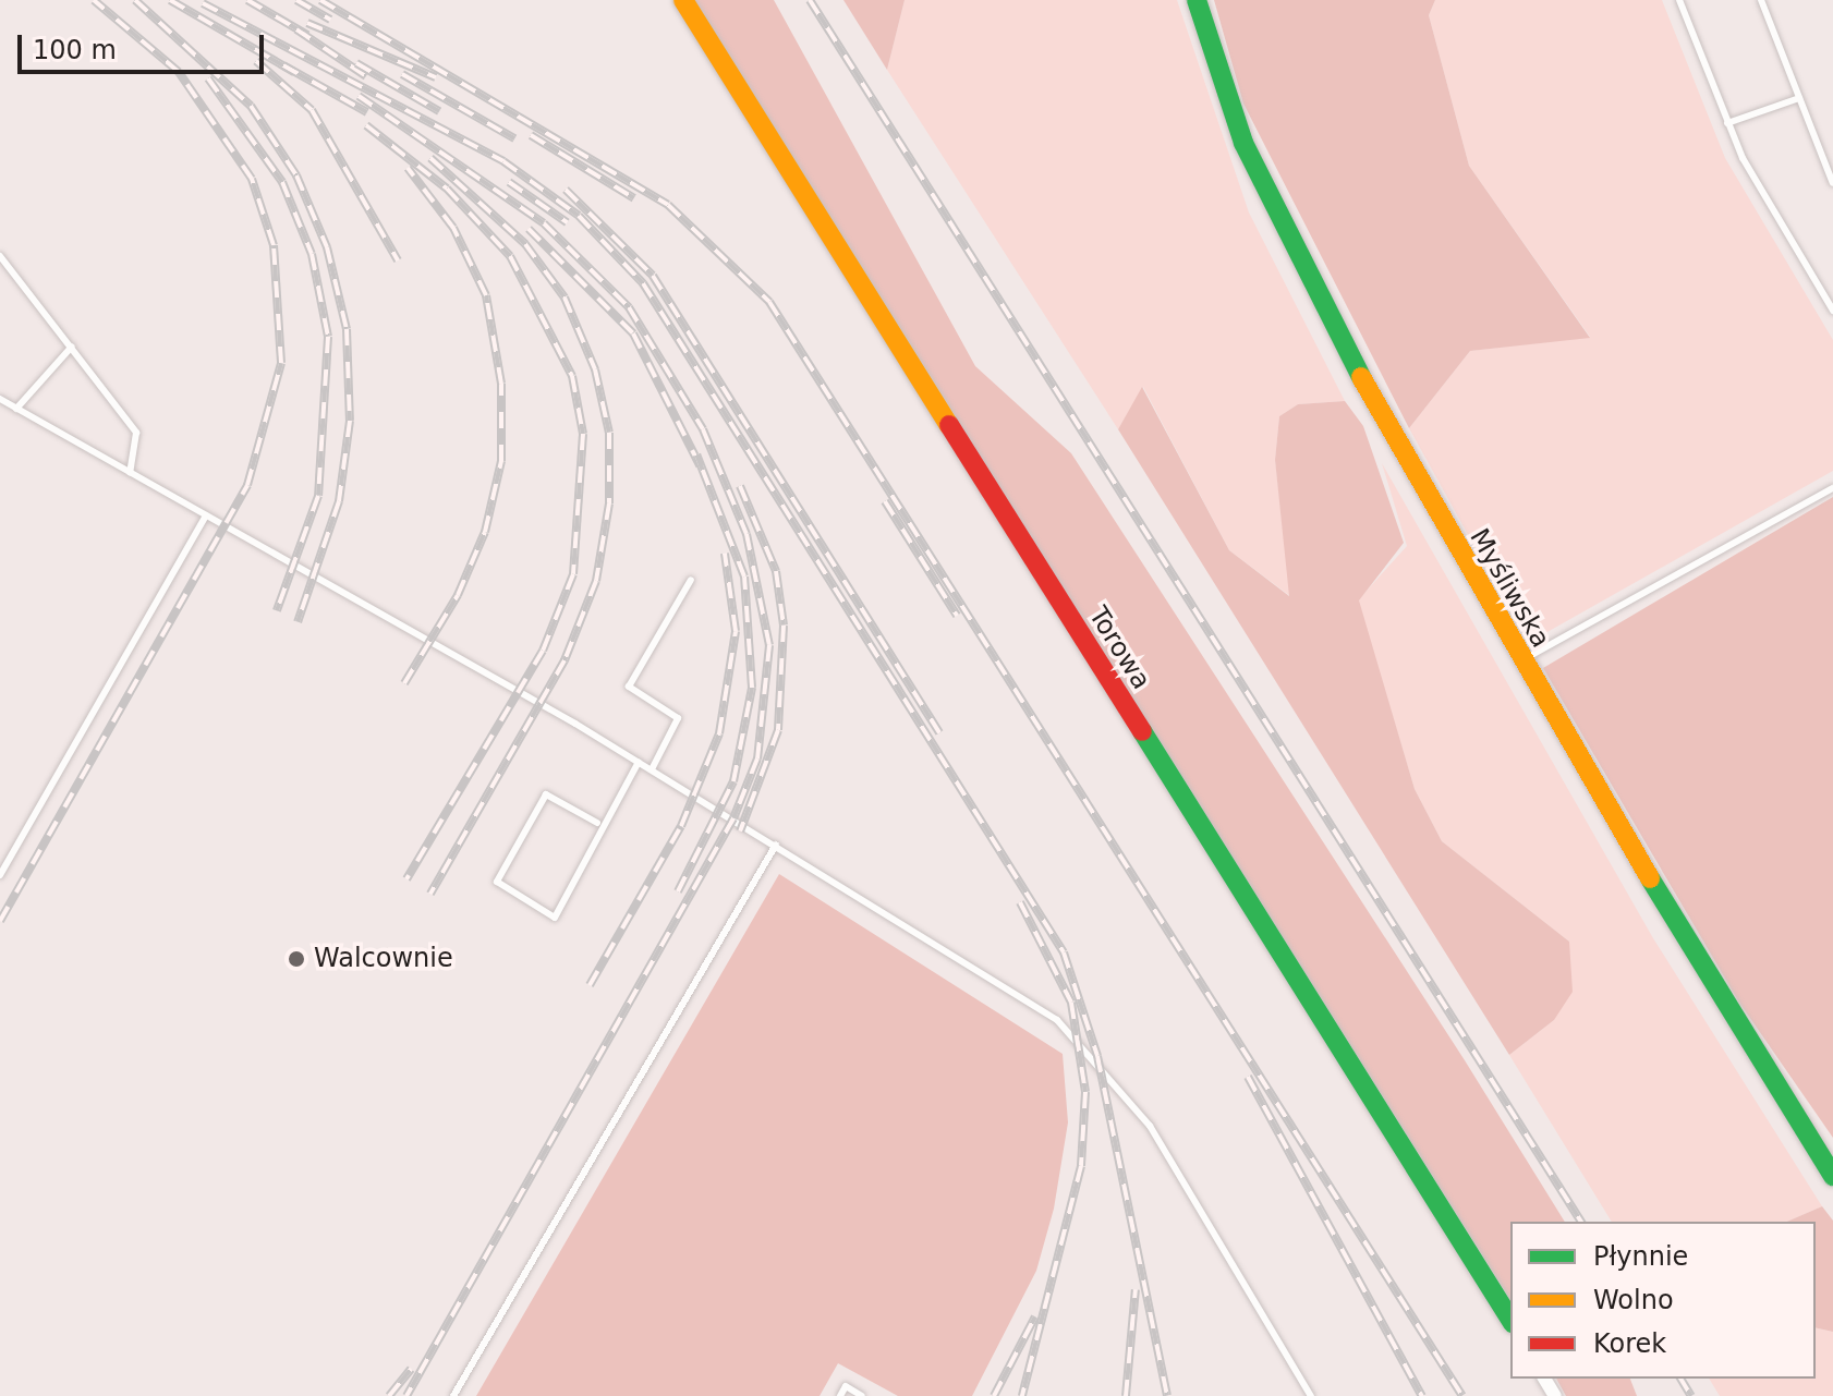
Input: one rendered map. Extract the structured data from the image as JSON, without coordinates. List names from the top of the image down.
{
  "streets": {
    "street": ["Myśliwska", "Torowa"]
  },
  "places": ["Walcownie"],
  "legend": ["Płynnie", "Wolno", "Korek"],
  "scale_bar": "100 m"
}
